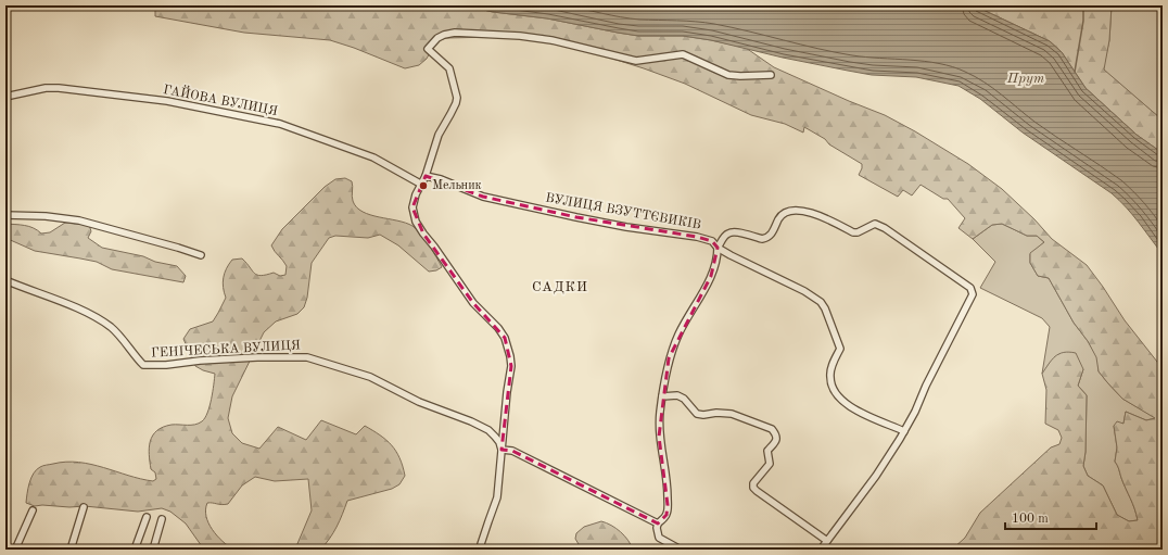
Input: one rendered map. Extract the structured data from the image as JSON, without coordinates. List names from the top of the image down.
{
  "streets": {
    "street": ["ГАЙОВА ВУЛИЦЯ", "ВУЛИЦЯ ВЗУТТЄВИКІВ", "ГЕНІЧЕСЬКА ВУЛИЦЯ"]
  },
  "districts": ["САДКИ"],
  "water": ["Прут"],
  "places": ["Мельник"],
  "scale_bar": "100 m"
}
